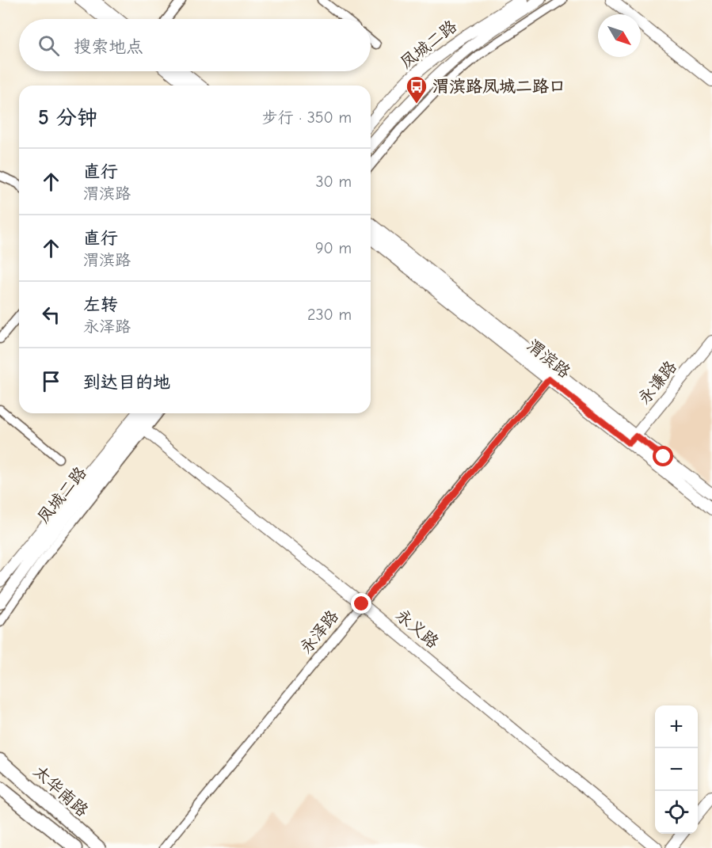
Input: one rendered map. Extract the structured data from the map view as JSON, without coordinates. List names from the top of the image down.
{
  "streets": {
    "main road": ["太华南路"],
    "street": [
      "凤城二路",
      "渭滨路",
      "永谦路",
      "永义路",
      "永泽路"
    ]
  },
  "crossings": [
    ["凤城二路", "永义路"],
    ["渭滨路", "永谦路"],
    ["渭滨路", "永泽路"],
    ["永义路", "永泽路"]
  ],
  "places": {
    "bus stop": ["渭滨路凤城二路口"]
  },
  "north": "bottom right",
  "page": {
    "search": "搜索地点",
    "heading": ["5 分钟", "步行 · 350 m"],
    "list": [
      ["直行", "渭滨路", "30 m"],
      ["直行", "渭滨路", "90 m"],
      ["左转", "永泽路", "230 m"],
      "到达目的地"
    ],
    "map_buttons": ["+", "−"]
  }
}
